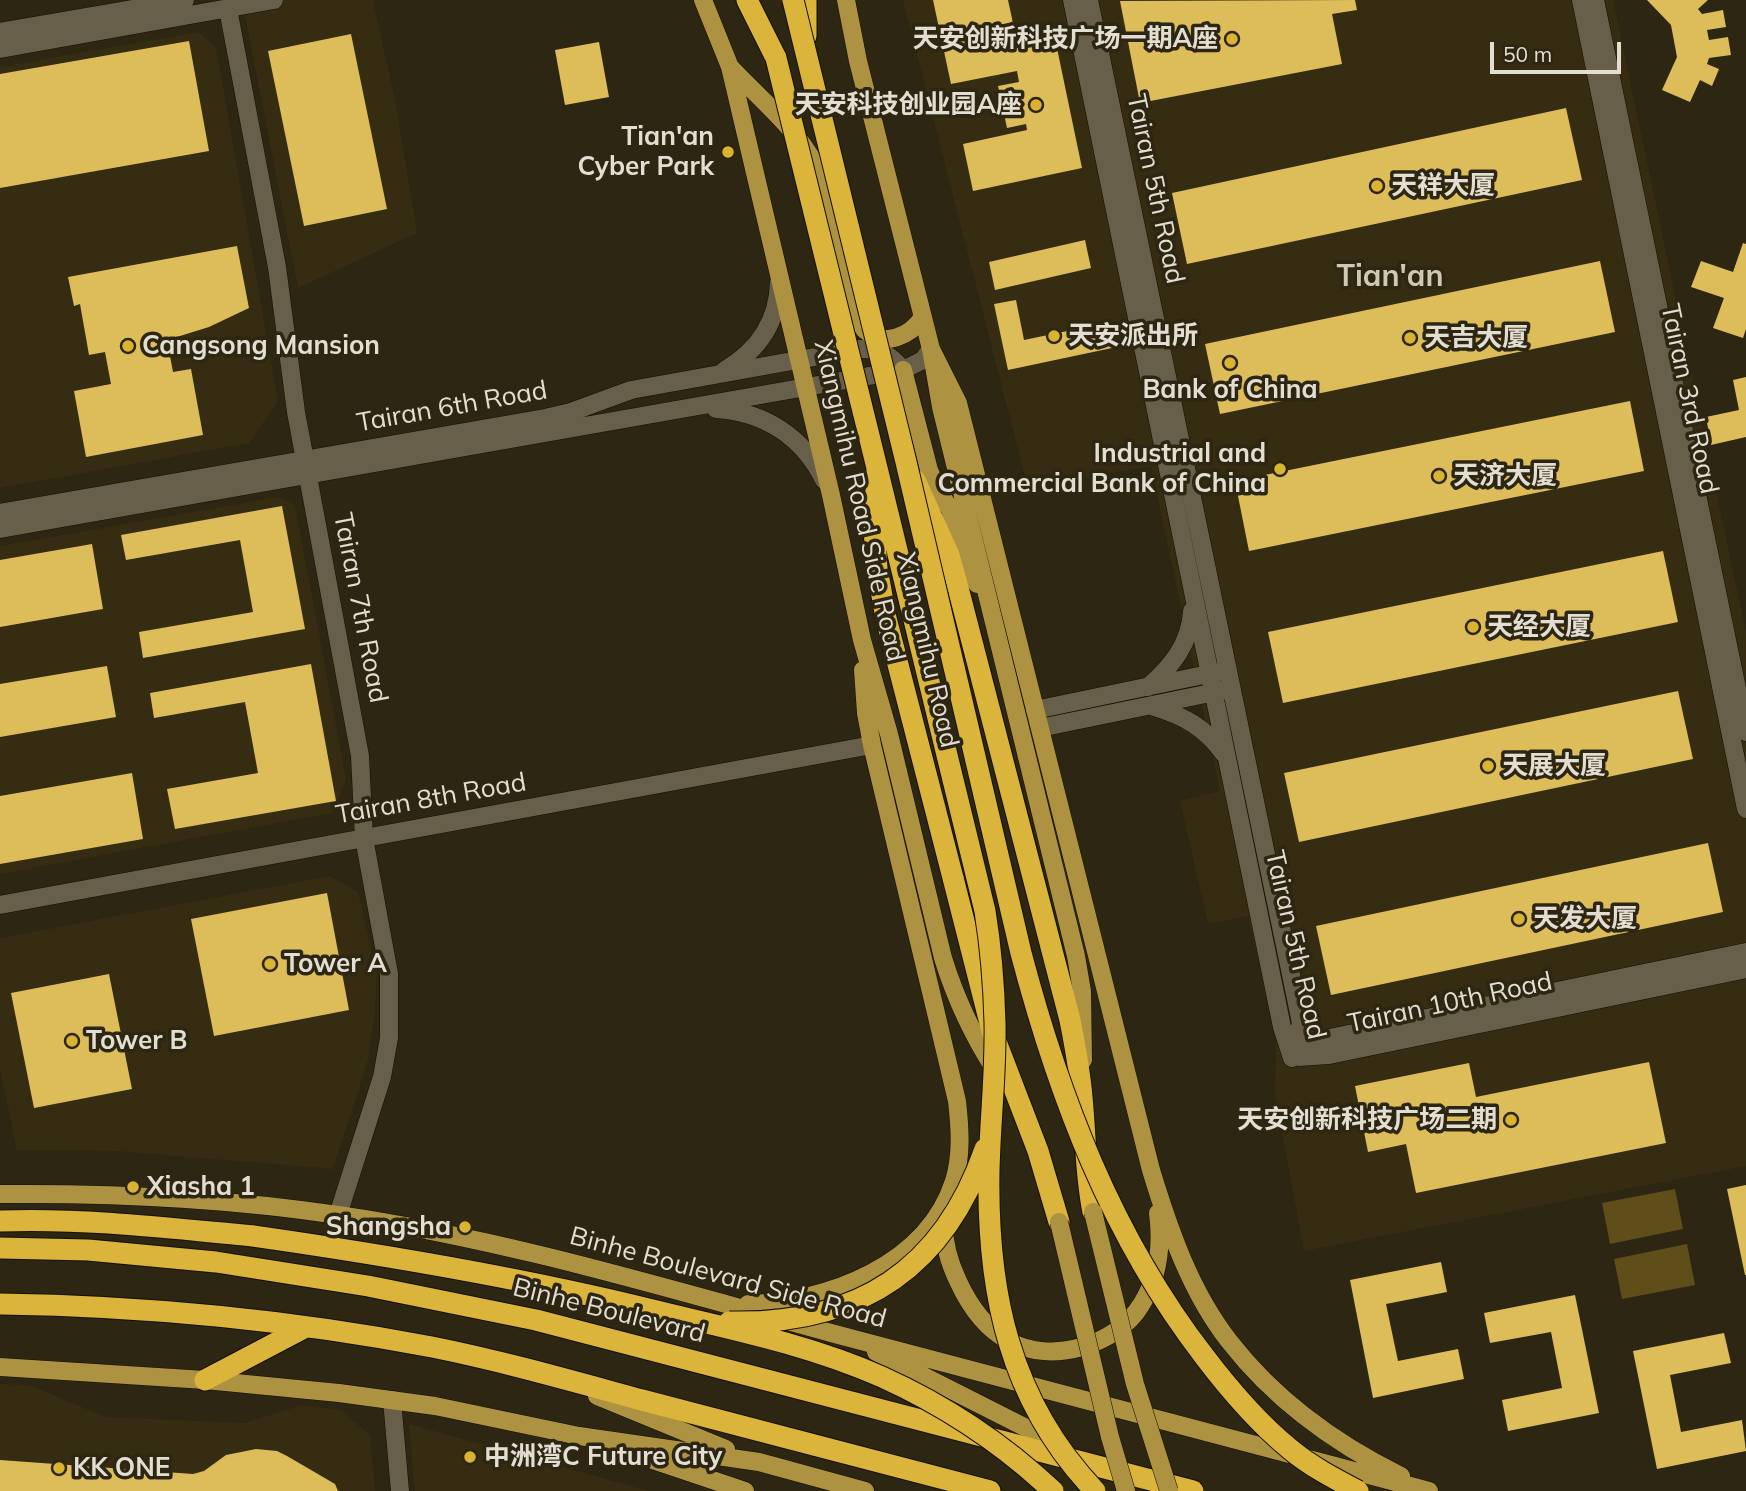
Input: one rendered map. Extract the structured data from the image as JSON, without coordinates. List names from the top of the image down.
{
  "streets": {
    "highway": ["Xiangmihu Road", "Binhe Boulevard"],
    "main road": ["Xiangmihu Road Side Road", "Binhe Boulevard Side Road"],
    "street": [
      "Tairan 5th Road",
      "Tairan 3rd Road",
      "Tairan 6th Road",
      "Tairan 7th Road",
      "Tairan 8th Road",
      "Tairan 10th Road"
    ]
  },
  "crossings": [
    ["Tairan 5th Road", "Tairan 10th Road"],
    ["Tairan 6th Road", "Xiangmihu Road Side Road"],
    ["Tairan 6th Road", "Tairan 7th Road"],
    ["Xiangmihu Road Side Road", "Xiangmihu Road"],
    ["Tairan 7th Road", "Tairan 8th Road"],
    ["Tairan 7th Road", "Binhe Boulevard Side Road"]
  ],
  "districts": ["Tian'an"],
  "places": [
    "天安创新科技广场一期A座",
    "天安科技创业园A座",
    "Tian'an Cyber Park",
    "天祥大厦",
    "天安派出所",
    "天吉大厦",
    "Cangsong Mansion",
    "Bank of China",
    "Industrial and Commercial Bank of China",
    "天济大厦",
    "天经大厦",
    "天展大厦",
    "天发大厦",
    "Tower A",
    "Tower B",
    "天安创新科技广场二期",
    "Xiasha 1",
    "Shangsha",
    "中洲湾C Future City",
    "KK ONE"
  ],
  "scale_bar": "50 m"
}
